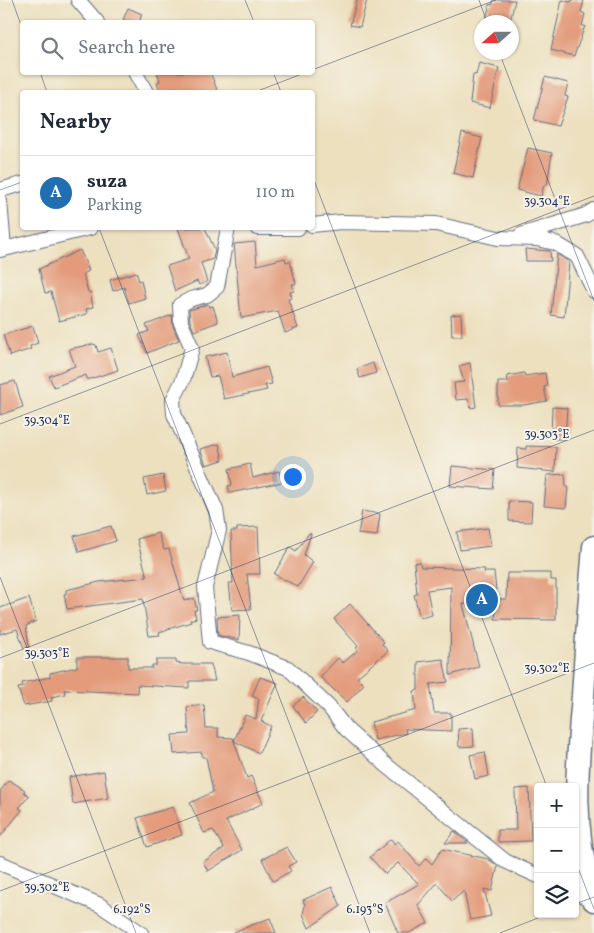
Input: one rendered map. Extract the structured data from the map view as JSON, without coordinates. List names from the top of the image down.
{
  "north": "left",
  "page": {
    "search": "Search here",
    "heading": "Nearby",
    "list": [
      {
        "mark": "A",
        "name": "suza",
        "note": "Parking",
        "value": "110 m"
      }
    ],
    "pins": "A",
    "map_buttons": ["+", "−"]
  },
  "coordinates": [
    "39.304°E",
    "39.303°E",
    "39.302°E",
    "6.192°S",
    "6.193°S"
  ]
}
